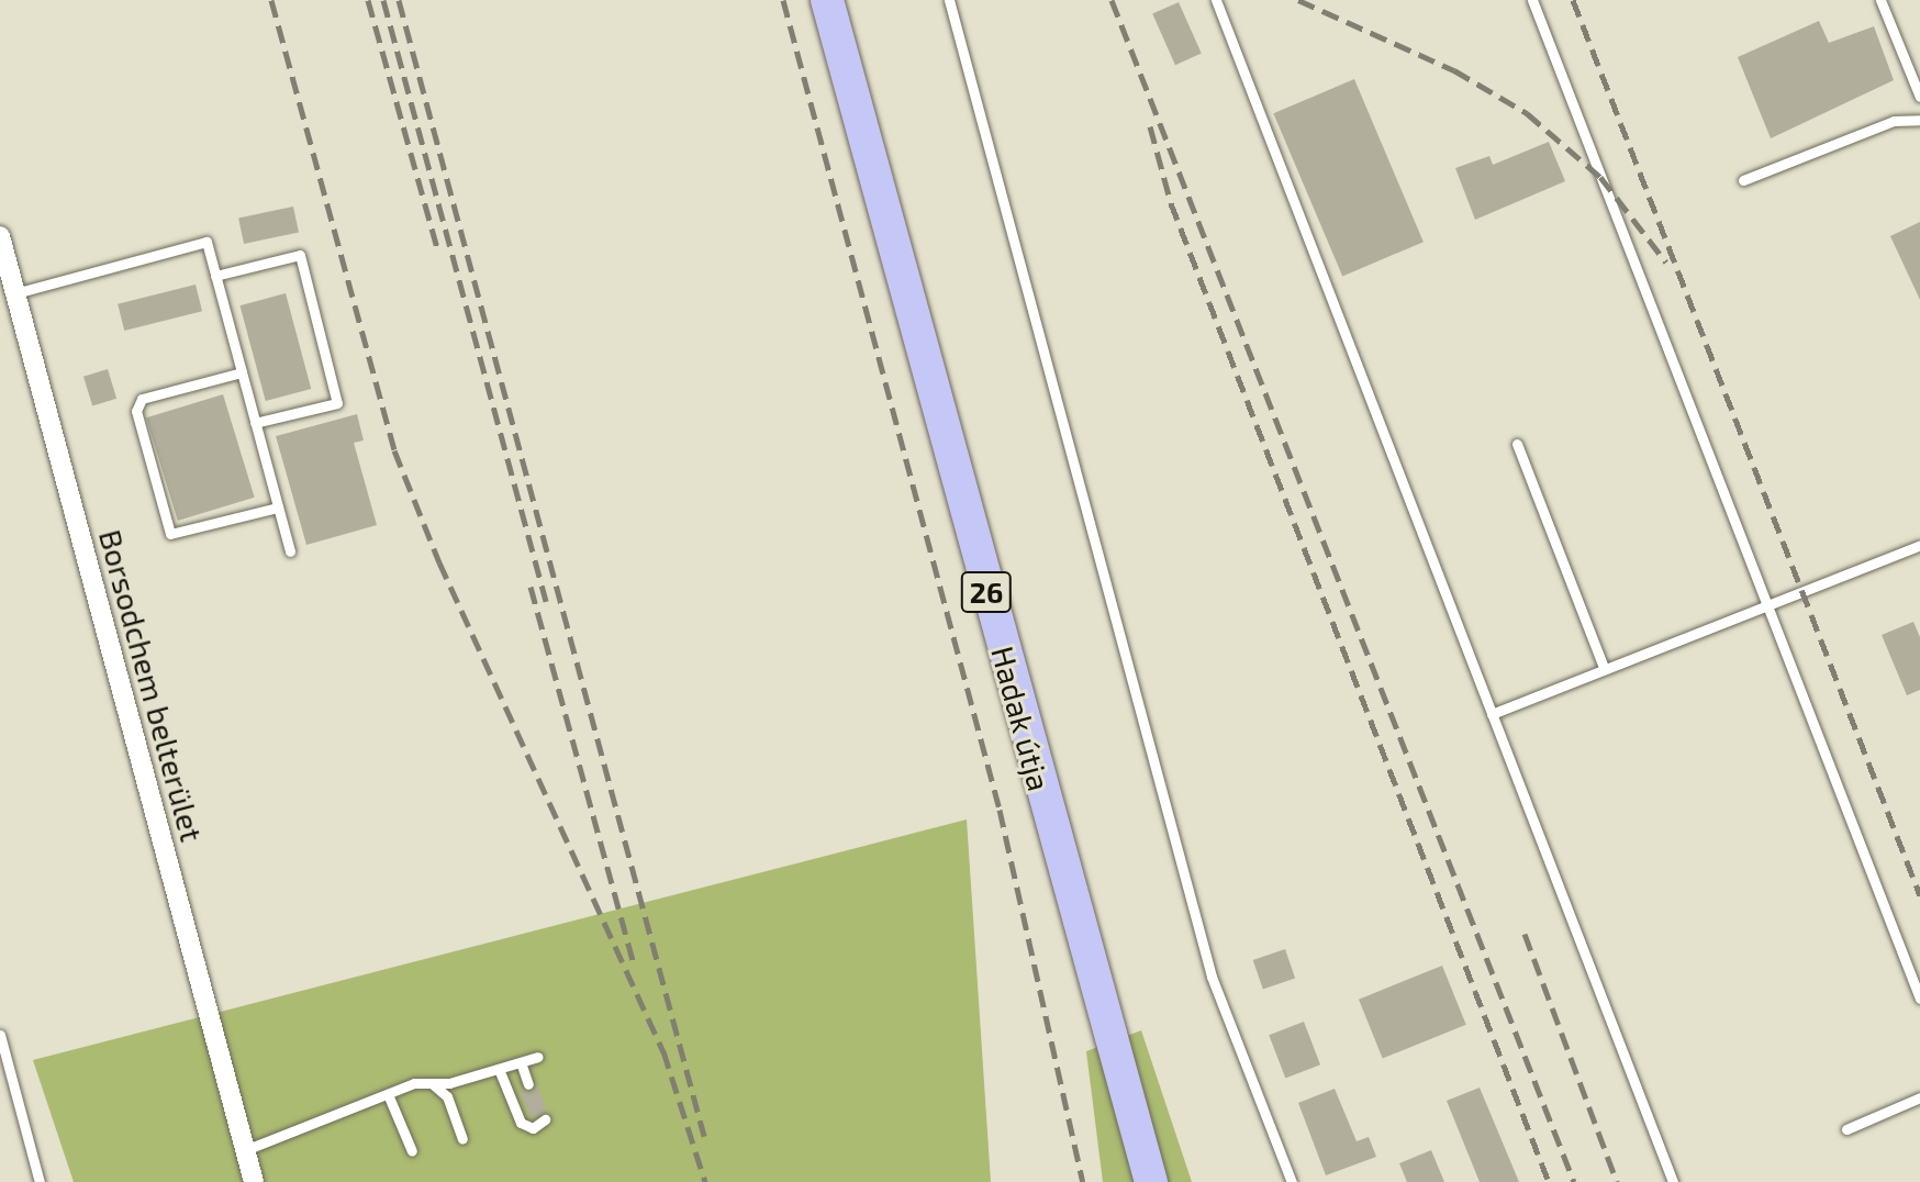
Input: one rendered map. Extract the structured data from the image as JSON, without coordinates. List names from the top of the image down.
{
  "streets": {
    "main road": ["26", "Hadak útja"],
    "street": ["Borsodchem belterület"]
  }
}
